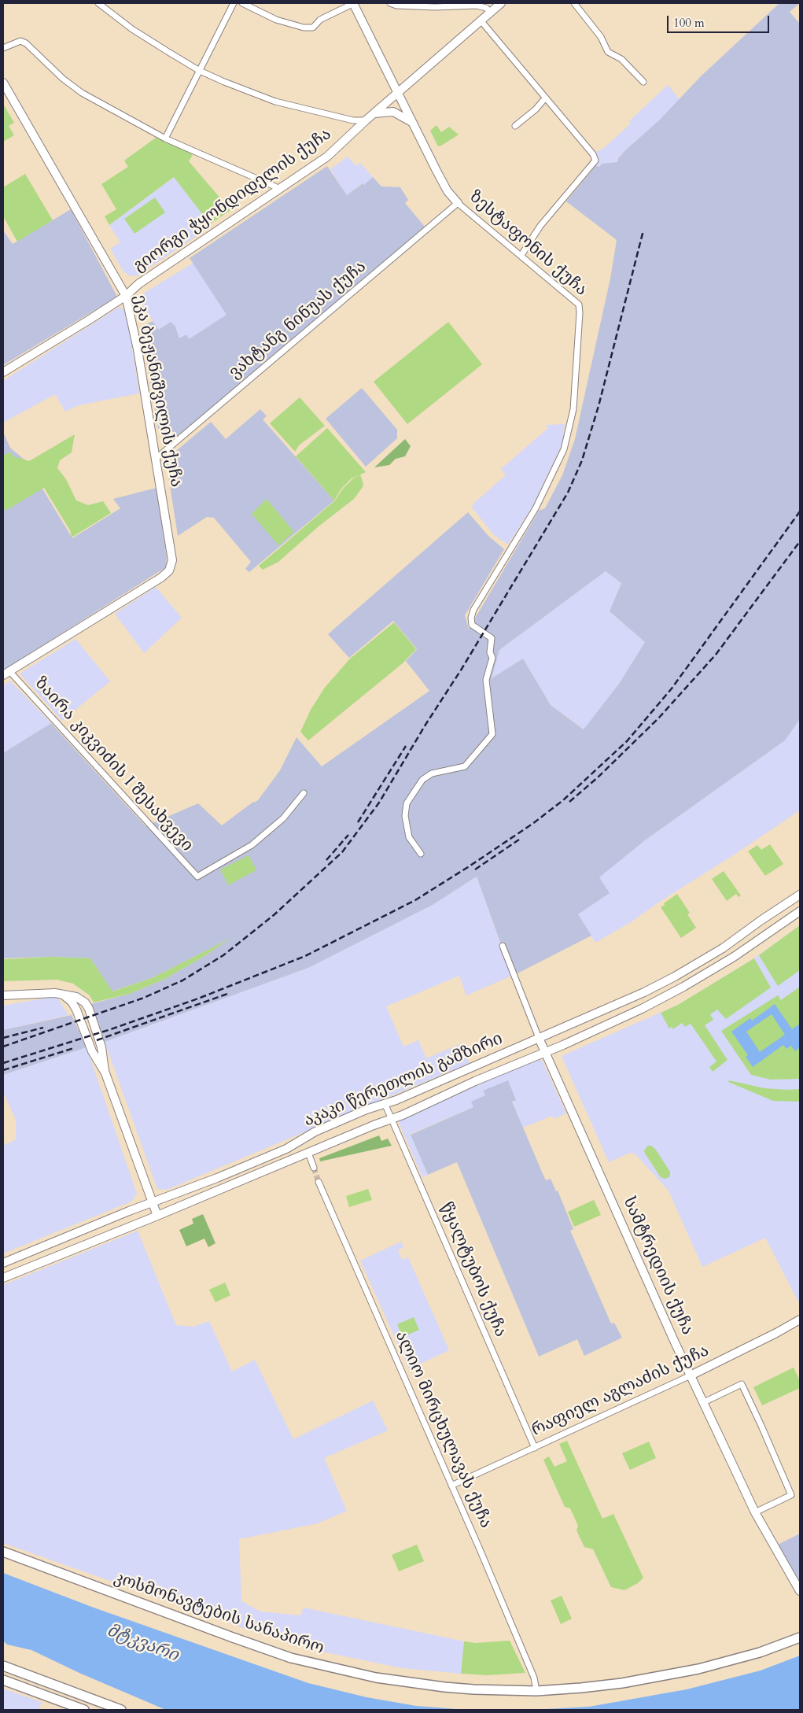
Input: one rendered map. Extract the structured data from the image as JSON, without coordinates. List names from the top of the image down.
{
  "streets": {
    "main road": ["კოსმონავტების სანაპირო"],
    "street": [
      "გიორგი ჭყონდიდელის ქუჩა",
      "ზესტაფონის ქუჩა",
      "ვახტანგ ნინუას ქუჩა",
      "ეკა ბეჟანიშვილის ქუჩა",
      "ზაირა კიკვიძის I შესახვევი",
      "აკაკი წერეთლის გამზირი",
      "სამტრედიის ქუჩა",
      "წყალტუბოს ქუჩა",
      "რაფიელ აგლაძის ქუჩა",
      "ალიო მირცხულავას ქუჩა"
    ]
  },
  "crossings": [
    ["გიორგი ჭყონდიდელის ქუჩა", "ზესტაფონის ქუჩა"],
    ["გიორგი ჭყონდიდელის ქუჩა", "ეკა ბეჟანიშვილის ქუჩა"],
    ["ზესტაფონის ქუჩა", "ვახტანგ ნინუას ქუჩა"],
    ["ვახტანგ ნინუას ქუჩა", "ეკა ბეჟანიშვილის ქუჩა"],
    ["ეკა ბეჟანიშვილის ქუჩა", "ზაირა კიკვიძის I შესახვევი"],
    ["აკაკი წერეთლის გამზირი", "სამტრედიის ქუჩა"],
    ["აკაკი წერეთლის გამზირი", "წყალტუბოს ქუჩა"],
    ["სამტრედიის ქუჩა", "რაფიელ აგლაძის ქუჩა"],
    ["წყალტუბოს ქუჩა", "რაფიელ აგლაძის ქუჩა"],
    ["რაფიელ აგლაძის ქუჩა", "ალიო მირცხულავას ქუჩა"],
    ["ალიო მირცხულავას ქუჩა", "კოსმონავტების სანაპირო"]
  ],
  "water": ["მტკვარი"],
  "scale_bar": "100 m"
}
